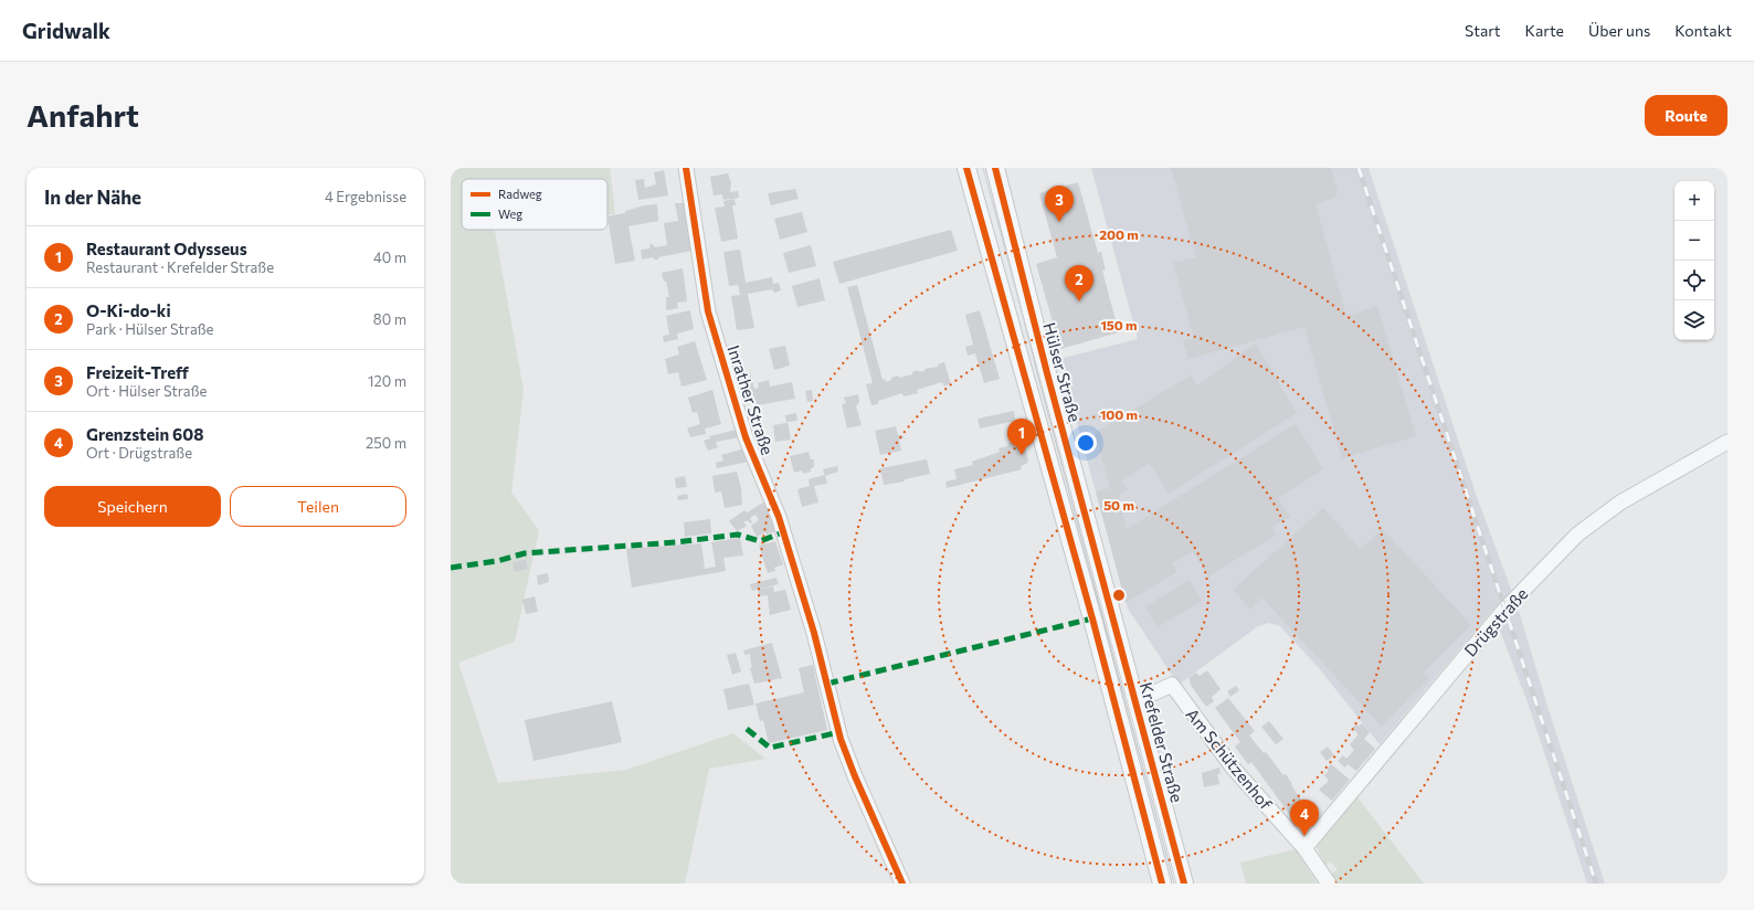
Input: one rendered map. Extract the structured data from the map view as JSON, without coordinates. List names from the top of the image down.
{
  "streets": {
    "street": [
      "Hülser Straße",
      "Inrather Straße",
      "Drügstraße",
      "Krefelder Straße",
      "Am Schützenhof"
    ]
  },
  "crossings": [
    ["Hülser Straße", "Krefelder Straße"],
    ["Drügstraße", "Am Schützenhof"],
    ["Krefelder Straße", "Am Schützenhof"]
  ],
  "legend": ["Radweg", "Weg"],
  "page": {
    "header": "Gridwalk",
    "nav": [
      "Start",
      "Karte",
      "Über uns",
      "Kontakt"
    ],
    "buttons": [
      "Route",
      ["Speichern", "Teilen"]
    ],
    "title": "Anfahrt",
    "heading": ["In der Nähe", "4 Ergebnisse"],
    "map_buttons": ["+", "−"],
    "pins": [
      "3",
      "2",
      "1",
      "4"
    ],
    "list": [
      {
        "mark": "1",
        "name": "Restaurant Odysseus",
        "note": "Restaurant · Krefelder Straße",
        "value": "40 m"
      },
      {
        "mark": "2",
        "name": "O-Ki-do-ki",
        "note": "Park · Hülser Straße",
        "value": "80 m"
      },
      {
        "mark": "3",
        "name": "Freizeit-Treff",
        "note": "Ort · Hülser Straße",
        "value": "120 m"
      },
      {
        "mark": "4",
        "name": "Grenzstein 608",
        "note": "Ort · Drügstraße",
        "value": "250 m"
      }
    ]
  },
  "rings": [
    "200 m",
    "150 m",
    "100 m",
    "50 m"
  ]
}
